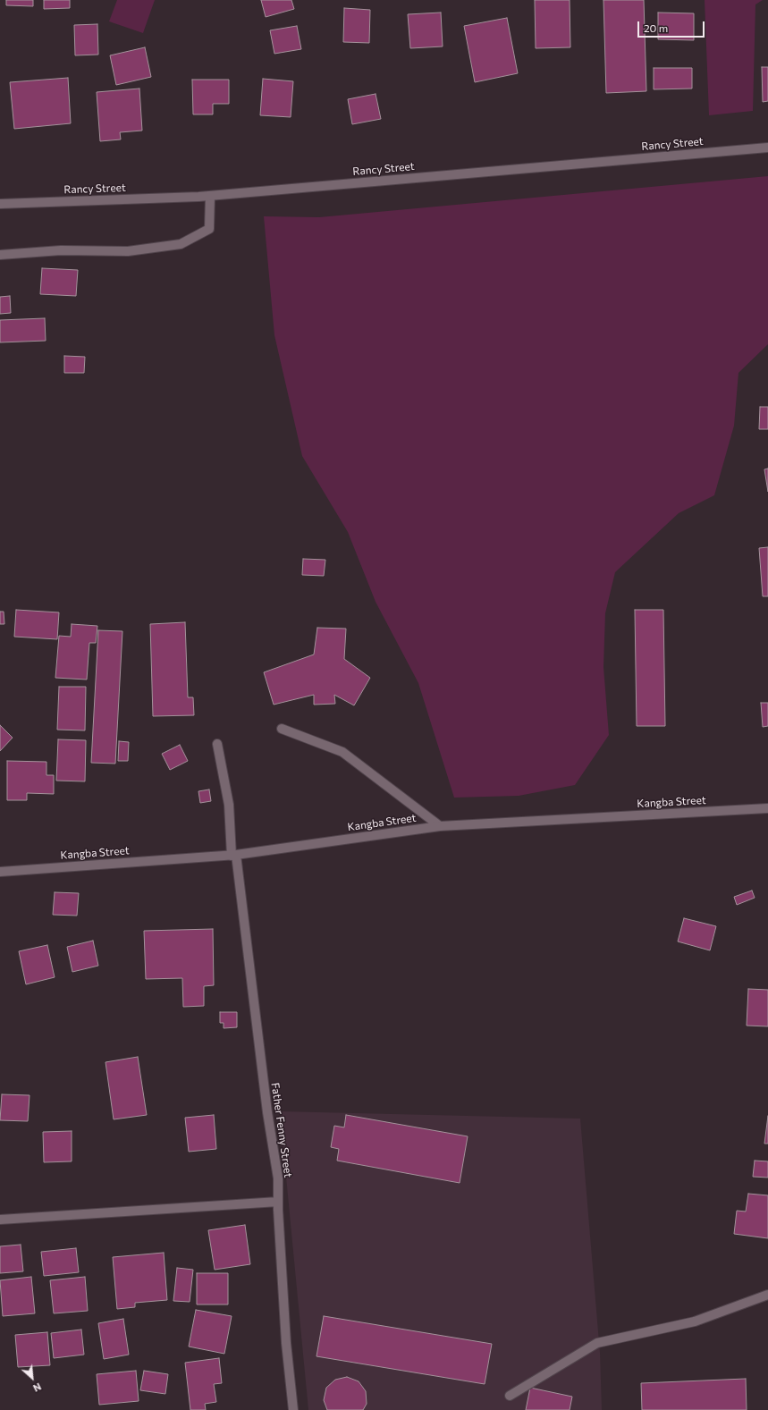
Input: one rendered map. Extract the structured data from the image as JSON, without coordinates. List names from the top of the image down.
{
  "streets": {
    "street": ["Rancy Street", "Kangba Street", "Father Fenny Street"]
  },
  "crossings": [
    ["Kangba Street", "Father Fenny Street"]
  ],
  "scale_bar": "20 m",
  "north": "bottom right"
}
